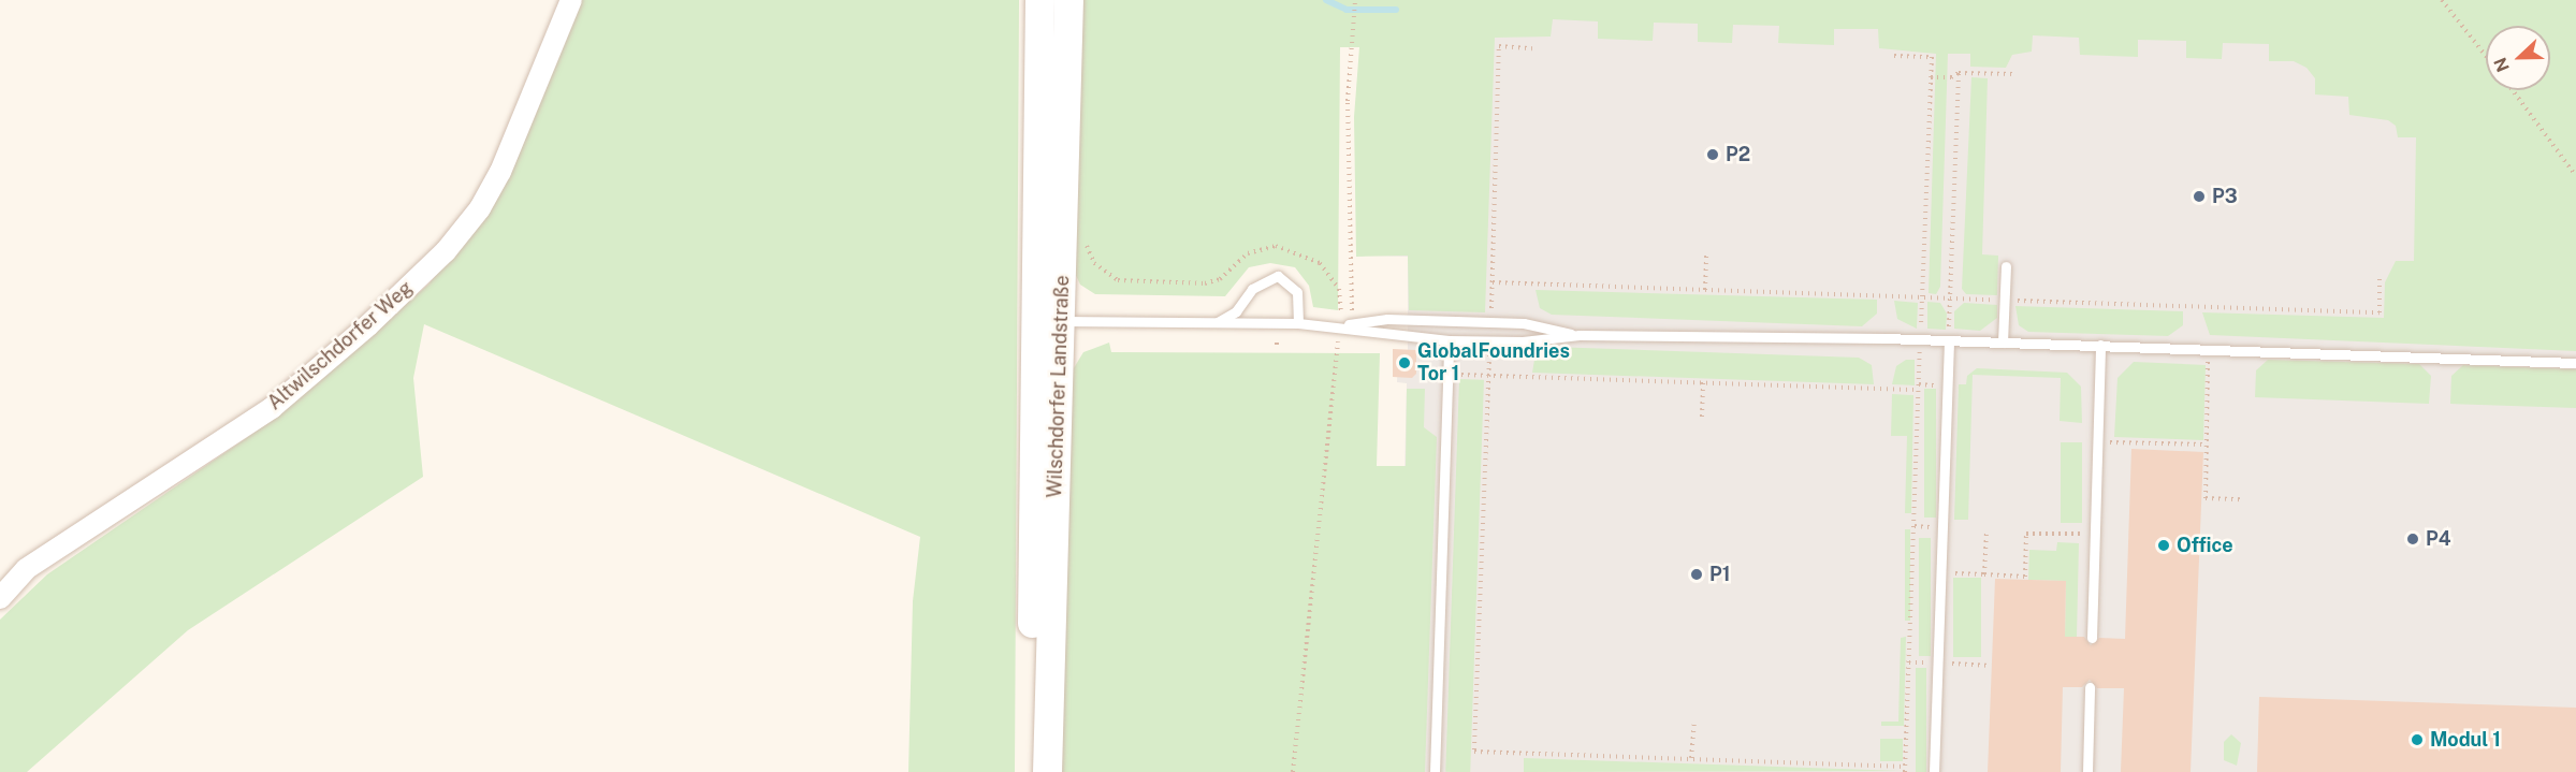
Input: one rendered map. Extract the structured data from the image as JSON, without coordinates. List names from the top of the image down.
{
  "streets": {
    "main road": ["Wilschdorfer Landstraße"],
    "street": ["Altwilschdorfer Weg"]
  },
  "places": [
    "P2",
    "P3",
    "GlobalFoundries Tor 1",
    "P4",
    "Office",
    "P1",
    "Modul 1"
  ],
  "north": "left"
}
